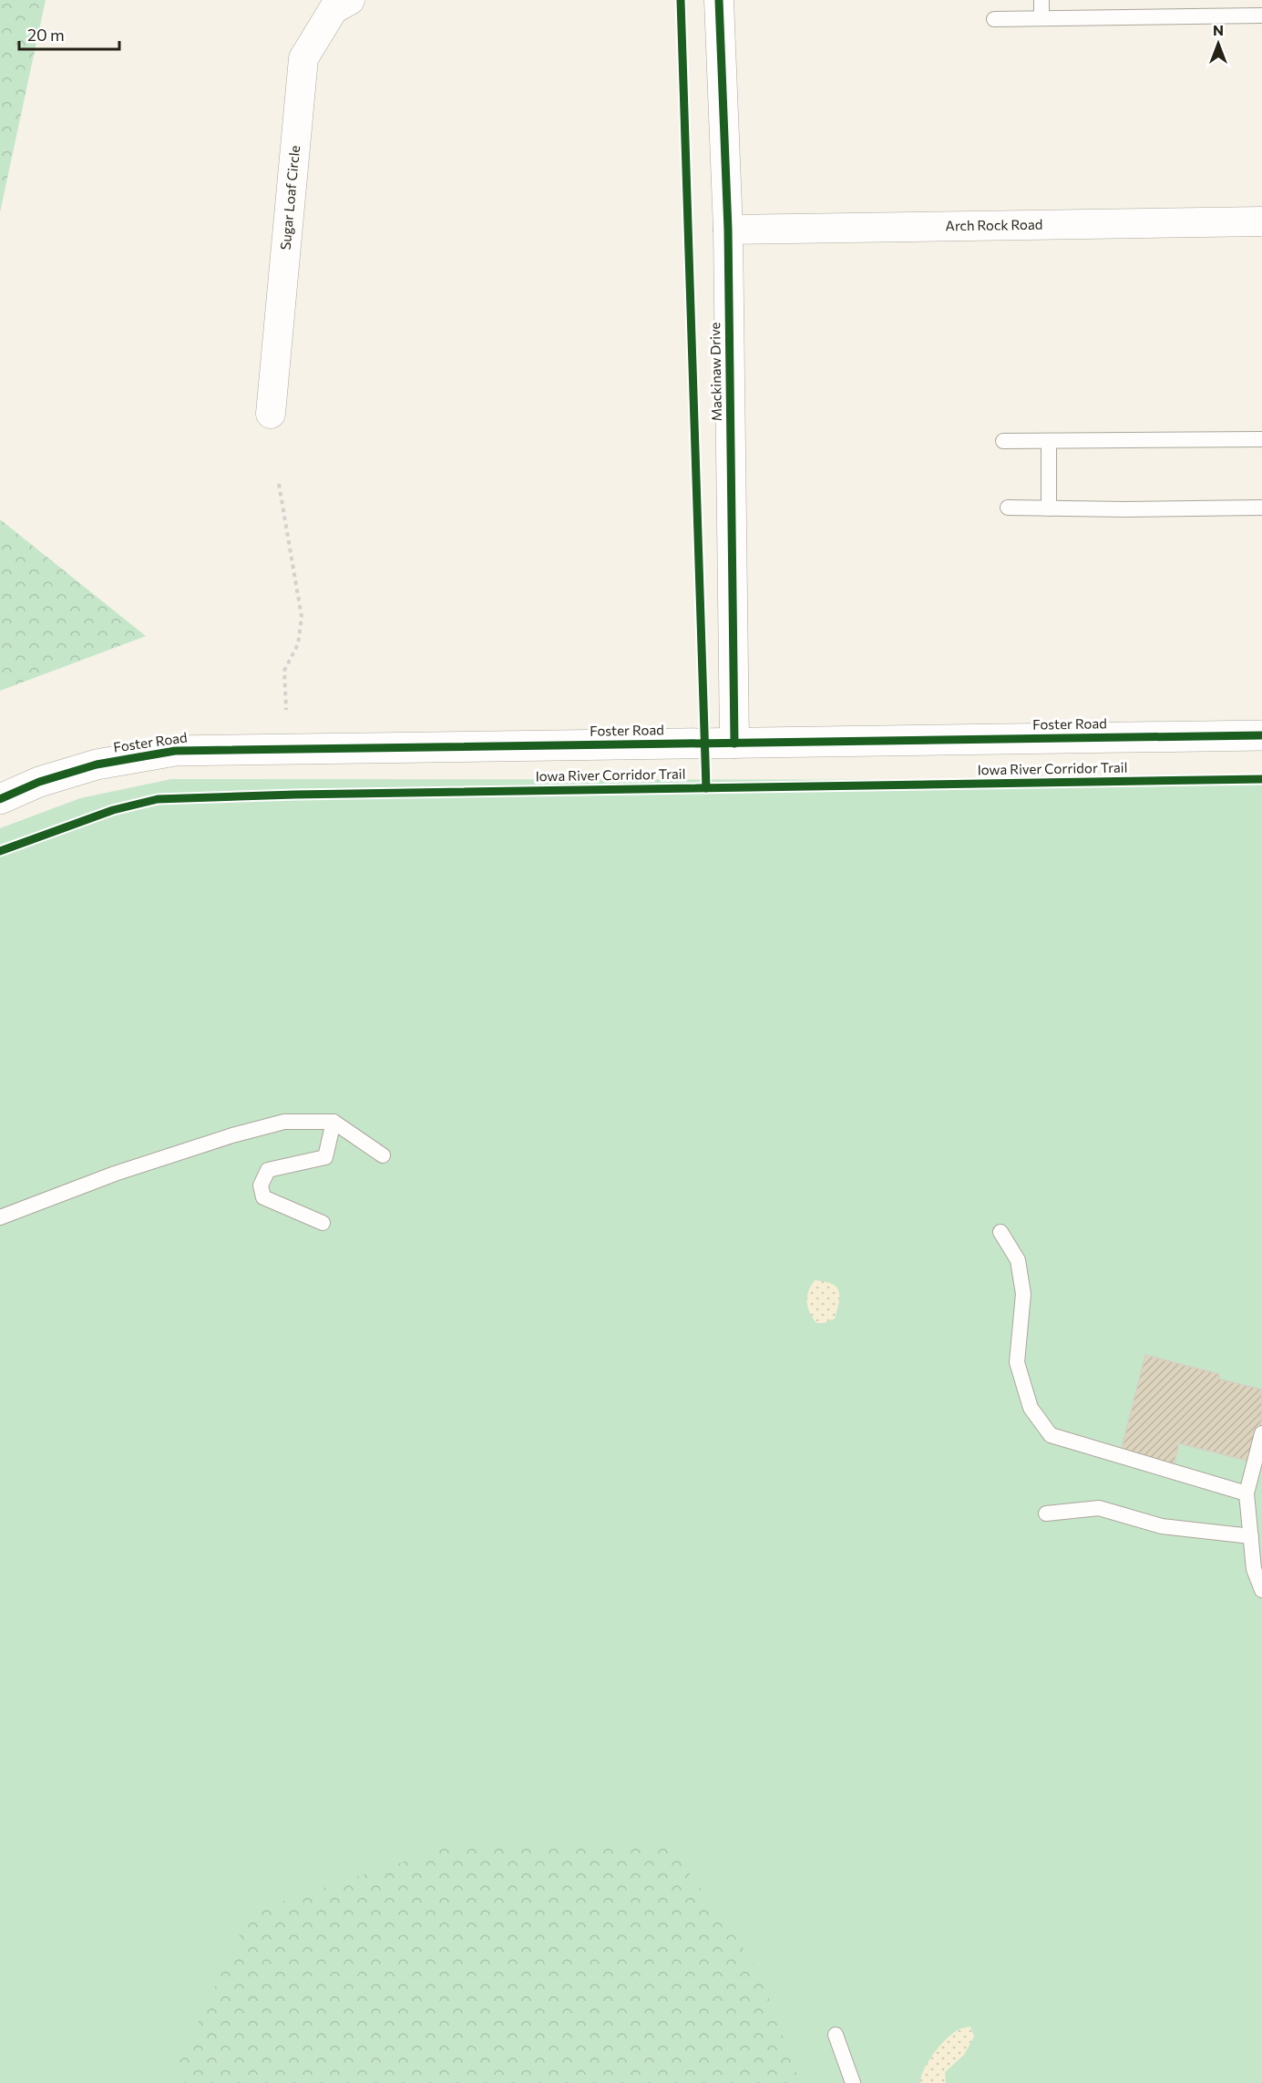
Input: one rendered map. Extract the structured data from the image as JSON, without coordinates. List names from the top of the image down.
{
  "streets": {
    "street": [
      "Sugar Loaf Circle",
      "Arch Rock Road",
      "Mackinaw Drive",
      "Foster Road"
    ],
    "cycle path": ["Iowa River Corridor Trail"]
  },
  "crossings": [
    ["Arch Rock Road", "Mackinaw Drive"],
    ["Mackinaw Drive", "Foster Road"]
  ],
  "scale_bar": "20 m",
  "north": "top"
}
